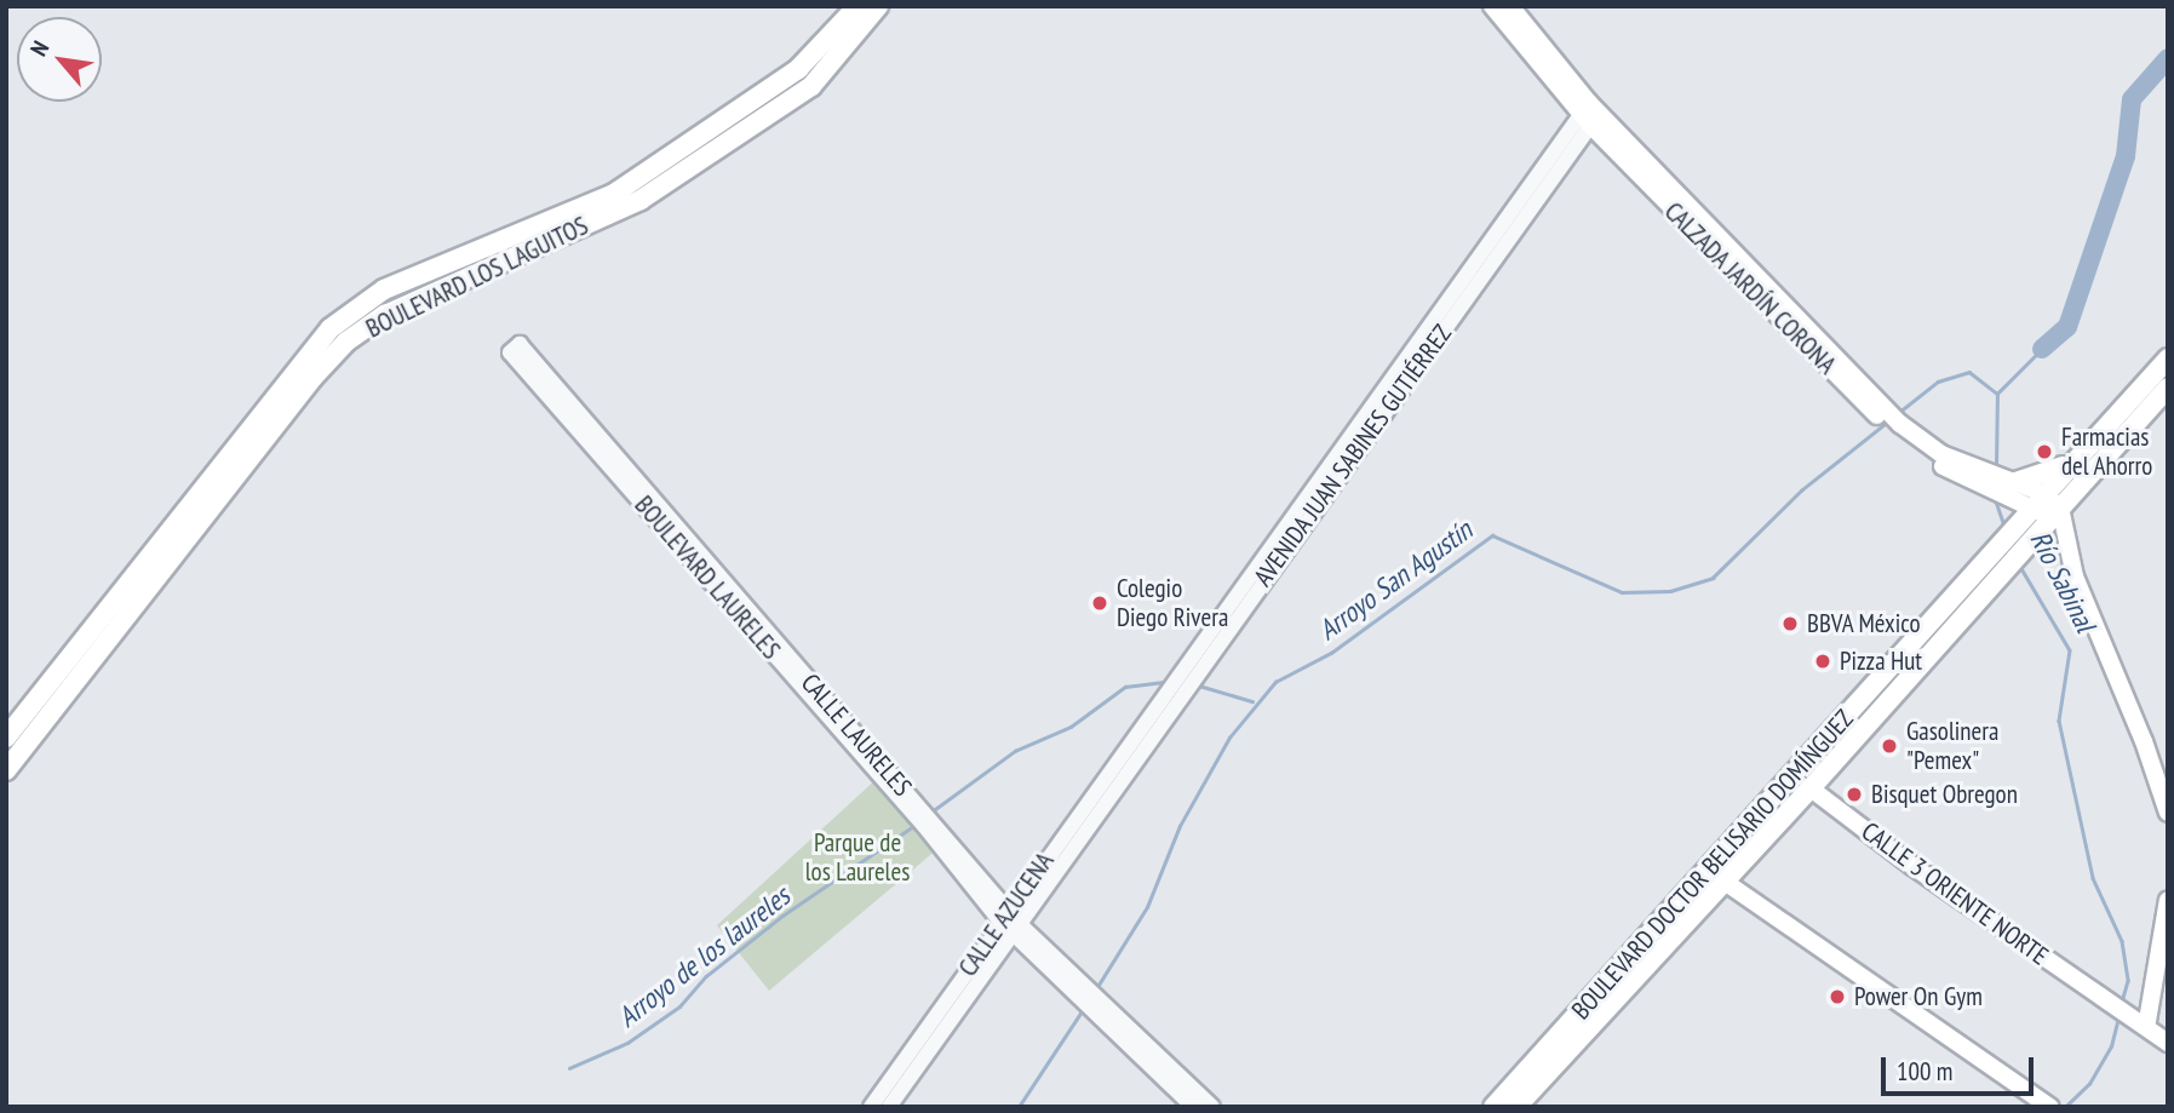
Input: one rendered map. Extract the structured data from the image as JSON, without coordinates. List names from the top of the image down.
{
  "streets": {
    "main road": [
      "BOULEVARD LOS LAGUITOS",
      "CALZADA JARDÍN CORONA",
      "BOULEVARD DOCTOR BELISARIO DOMÍNGUEZ",
      "CALLE 3 ORIENTE NORTE"
    ],
    "street": ["BOULEVARD LAURELES", "CALLE AZUCENA"]
  },
  "crossings": [
    ["CALZADA JARDÍN CORONA", "BOULEVARD DOCTOR BELISARIO DOMÍNGUEZ"],
    ["BOULEVARD LAURELES", "CALLE AZUCENA"],
    ["BOULEVARD DOCTOR BELISARIO DOMÍNGUEZ", "CALLE 3 ORIENTE NORTE"]
  ],
  "water": ["Arroyo San Agustín", "Río Sabinal", "Arroyo de los laureles"],
  "parks": ["Parque de los Laureles"],
  "places": [
    "Farmacias del Ahorro",
    "Colegio Diego Rivera",
    "BBVA México",
    "Pizza Hut",
    "Gasolinera \"Pemex\"",
    "Bisquet Obregon",
    "Power On Gym"
  ],
  "scale_bar": "100 m",
  "north": "top left"
}
